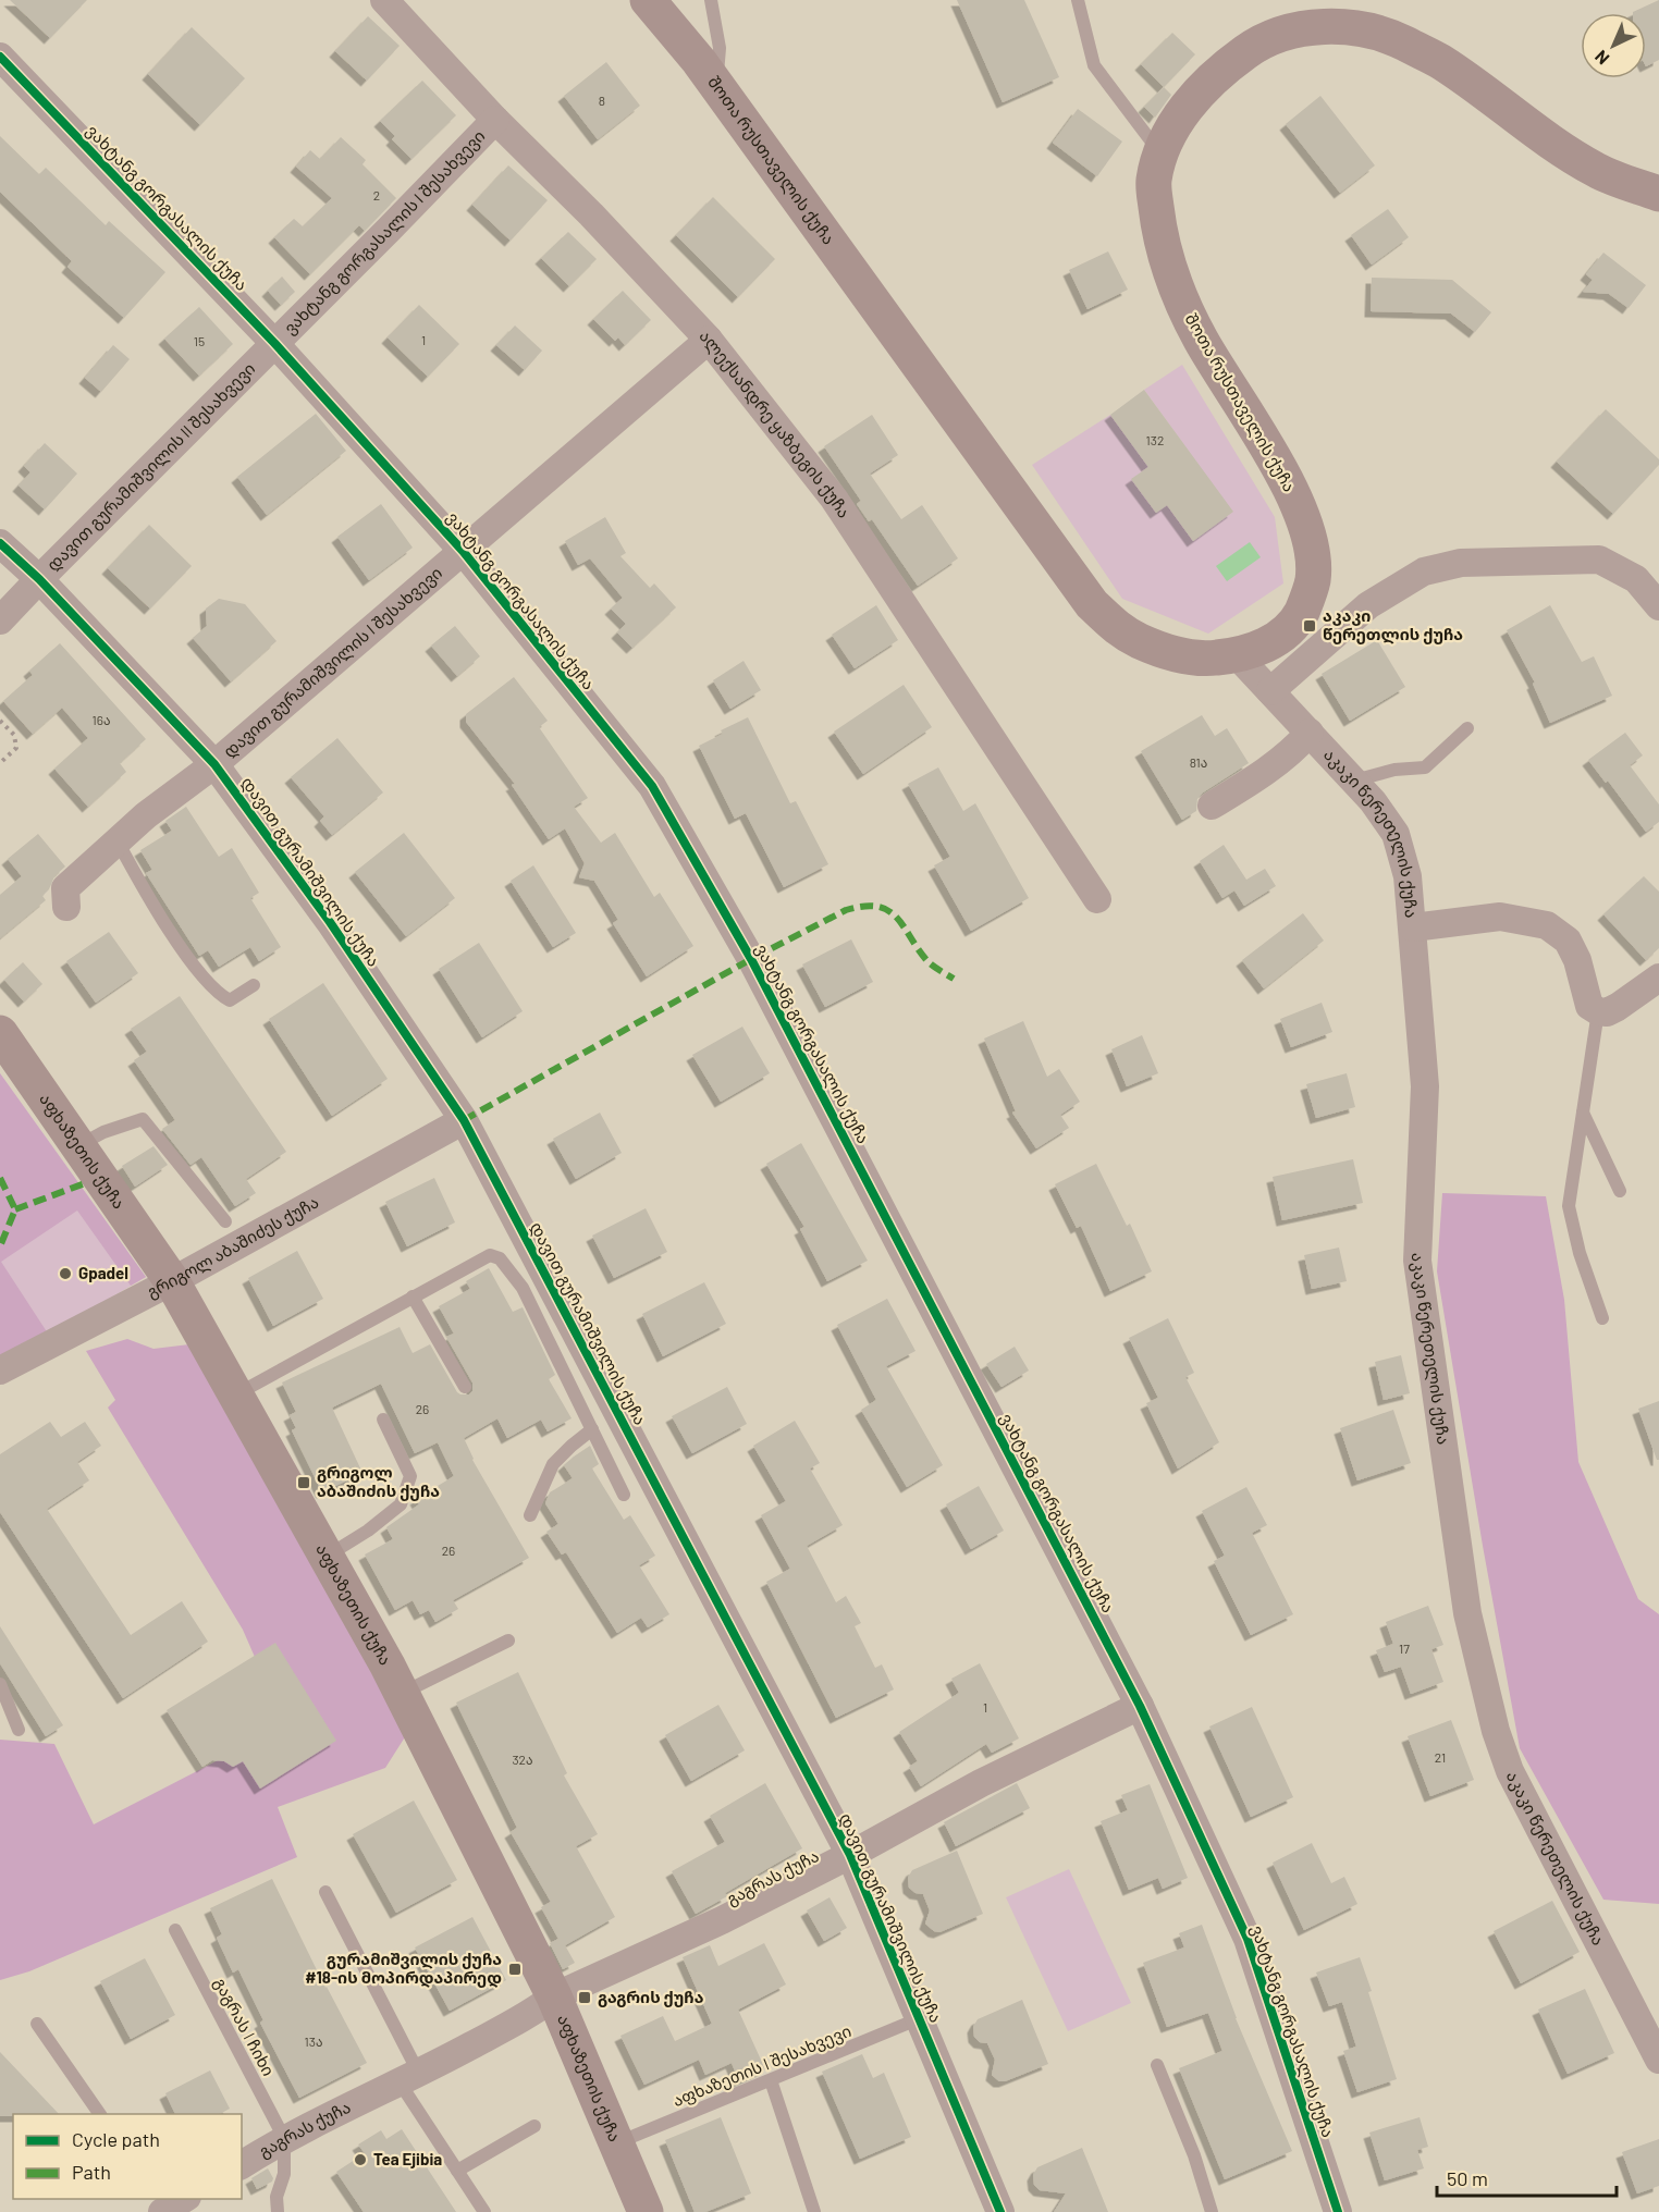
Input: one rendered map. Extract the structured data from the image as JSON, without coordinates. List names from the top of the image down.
{
  "streets": {
    "main road": ["შოთა რუსთაველის ქუჩა", "აფხაზეთის ქუჩა"],
    "street": [
      "ვახტანგ გორგასალის ქუჩა",
      "ვახტანგ გორგასალის I შესახვევი",
      "ალექსანდრე ყაზბეგის ქუჩა",
      "დავით გურამიშვილის II შესახვევი",
      "დავით გურამიშვილის I შესახვევი",
      "აკაკი წერეთელის ქუჩა",
      "დავით გურამიშვილის ქუჩა",
      "გრიგოლ აბაშიძეს ქუჩა",
      "გაგრას ქუჩა"
    ],
    "lane": ["გაგრას I ჩიხი", "აფხაზეთის I შესახვევი"]
  },
  "crossings": [
    ["შოთა რუსთაველის ქუჩა", "აკაკი წერეთელის ქუჩა"],
    ["ვახტანგ გორგასალის ქუჩა", "ვახტანგ გორგასალის I შესახვევი"],
    ["ვახტანგ გორგასალის ქუჩა", "დავით გურამიშვილის II შესახვევი"],
    ["ვახტანგ გორგასალის ქუჩა", "დავით გურამიშვილის I შესახვევი"],
    ["ვახტანგ გორგასალის ქუჩა", "გაგრას ქუჩა"],
    ["ვახტანგ გორგასალის I შესახვევი", "ალექსანდრე ყაზბეგის ქუჩა"],
    ["ვახტანგ გორგასალის I შესახვევი", "დავით გურამიშვილის II შესახვევი"],
    ["ალექსანდრე ყაზბეგის ქუჩა", "დავით გურამიშვილის I შესახვევი"],
    ["დავით გურამიშვილის II შესახვევი", "დავით გურამიშვილის ქუჩა"],
    ["დავით გურამიშვილის I შესახვევი", "დავით გურამიშვილის ქუჩა"],
    ["დავით გურამიშვილის ქუჩა", "გრიგოლ აბაშიძეს ქუჩა"],
    ["დავით გურამიშვილის ქუჩა", "გაგრას ქუჩა"],
    ["დავით გურამიშვილის ქუჩა", "აფხაზეთის I შესახვევი"],
    ["აფხაზეთის ქუჩა", "გრიგოლ აბაშიძეს ქუჩა"],
    ["აფხაზეთის ქუჩა", "გაგრას ქუჩა"],
    ["აფხაზეთის ქუჩა", "აფხაზეთის I შესახვევი"],
    ["გაგრას ქუჩა", "გაგრას I ჩიხი"]
  ],
  "places": {
    "transit": [
      "აკაკი წერეთლის ქუჩა",
      "გრიგოლ აბაშიძის ქუჩა",
      "გურამიშვილის ქუჩა #18-ის მოპირდაპირედ",
      "გაგრის ქუჩა"
    ],
    "other": ["Gpadel", "Tea Ejibia"]
  },
  "house_numbers": [
    "8",
    "2",
    "1",
    "15",
    "132",
    "16ა",
    "81ა",
    "26",
    "26",
    "17",
    "1",
    "21",
    "32ა",
    "13ა"
  ],
  "legend": ["Cycle path", "Path"],
  "scale_bar": "50 m",
  "north": "bottom left"
}
